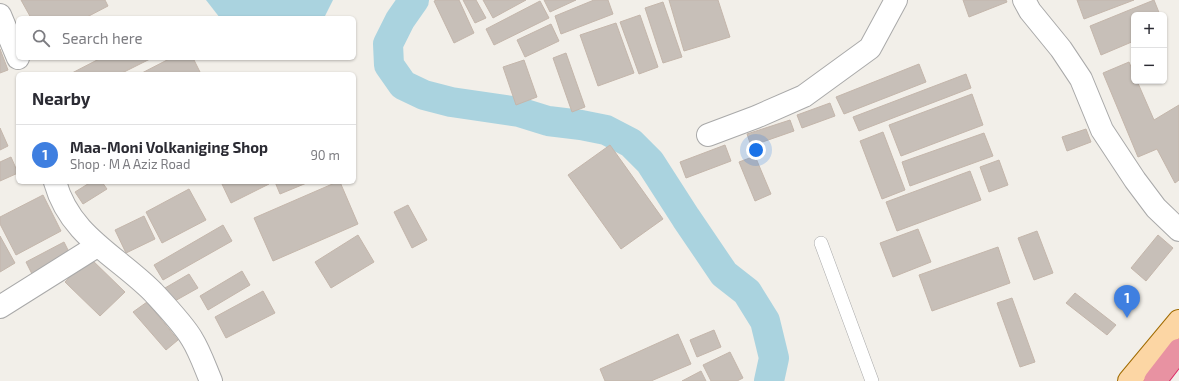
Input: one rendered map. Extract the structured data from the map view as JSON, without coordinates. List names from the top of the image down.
{
  "page": {
    "map_buttons": ["+", "−"],
    "search": "Search here",
    "heading": "Nearby",
    "list": [
      {
        "mark": "1",
        "name": "Maa-Moni Volkaniging Shop",
        "note": "Shop · M A Aziz Road",
        "value": "90 m"
      }
    ],
    "pins": "1"
  }
}
